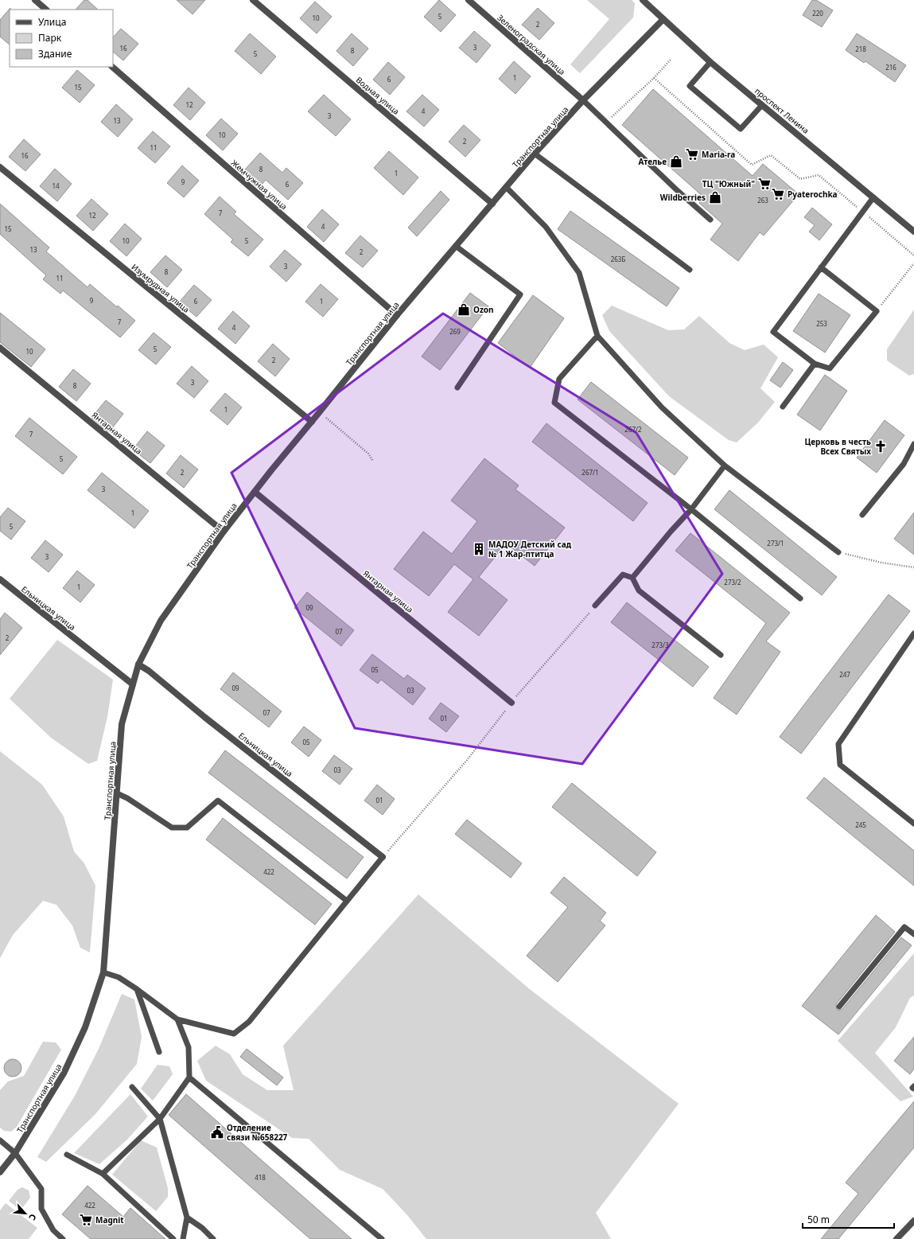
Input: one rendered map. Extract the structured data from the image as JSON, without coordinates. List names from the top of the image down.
{
  "streets": {
    "street": [
      "Зеленоградская улица",
      "Водная улица",
      "проспект Ленина",
      "Транспортная улица",
      "Жемчужная улица",
      "Изумрудная улица",
      "Янтарная улица",
      "Ельницкая улица"
    ]
  },
  "crossings": [
    ["Зеленоградская улица", "Транспортная улица"],
    ["Водная улица", "Транспортная улица"],
    ["проспект Ленина", "Транспортная улица"],
    ["Транспортная улица", "Жемчужная улица"],
    ["Транспортная улица", "Изумрудная улица"],
    ["Транспортная улица", "Янтарная улица"],
    ["Транспортная улица", "Ельницкая улица"]
  ],
  "places": {
    "supermarket": [
      "Maria-ra",
      "ТЦ \"Южный\"",
      "Pyaterochka",
      "Magnit"
    ],
    "shop": ["Ателье", "Wildberries", "Ozon"],
    "church": ["Церковь в честь Всех Святых"],
    "building": ["МАДОУ Детский сад № 1 Жар-птитца"],
    "public building": ["Отделение связи №658227"]
  },
  "house_numbers": [
    "220",
    "5",
    "10",
    "2",
    "3",
    "16",
    "218",
    "8",
    "5",
    "216",
    "1",
    "6",
    "15",
    "12",
    "4",
    "3",
    "13",
    "10",
    "2",
    "11",
    "16",
    "8",
    "1",
    "9",
    "6",
    "14",
    "263",
    "7",
    "12",
    "4",
    "15",
    "10",
    "5",
    "13",
    "2",
    "263Б",
    "3",
    "8",
    "11",
    "9",
    "6",
    "1",
    "7",
    "253",
    "4",
    "269",
    "5",
    "10",
    "2",
    "3",
    "8",
    "1",
    "267/2",
    "7",
    "5",
    "2",
    "267/1",
    "3",
    "1",
    "5",
    "273/1",
    "3",
    "273/2",
    "1",
    "09",
    "07",
    "2",
    "273/3",
    "05",
    "247",
    "09",
    "03",
    "07",
    "01",
    "05",
    "03",
    "01",
    "245",
    "422",
    "418",
    "422"
  ],
  "legend": ["Улица", "Парк", "Здание"],
  "scale_bar": "50 m",
  "north": "bottom right"
}
